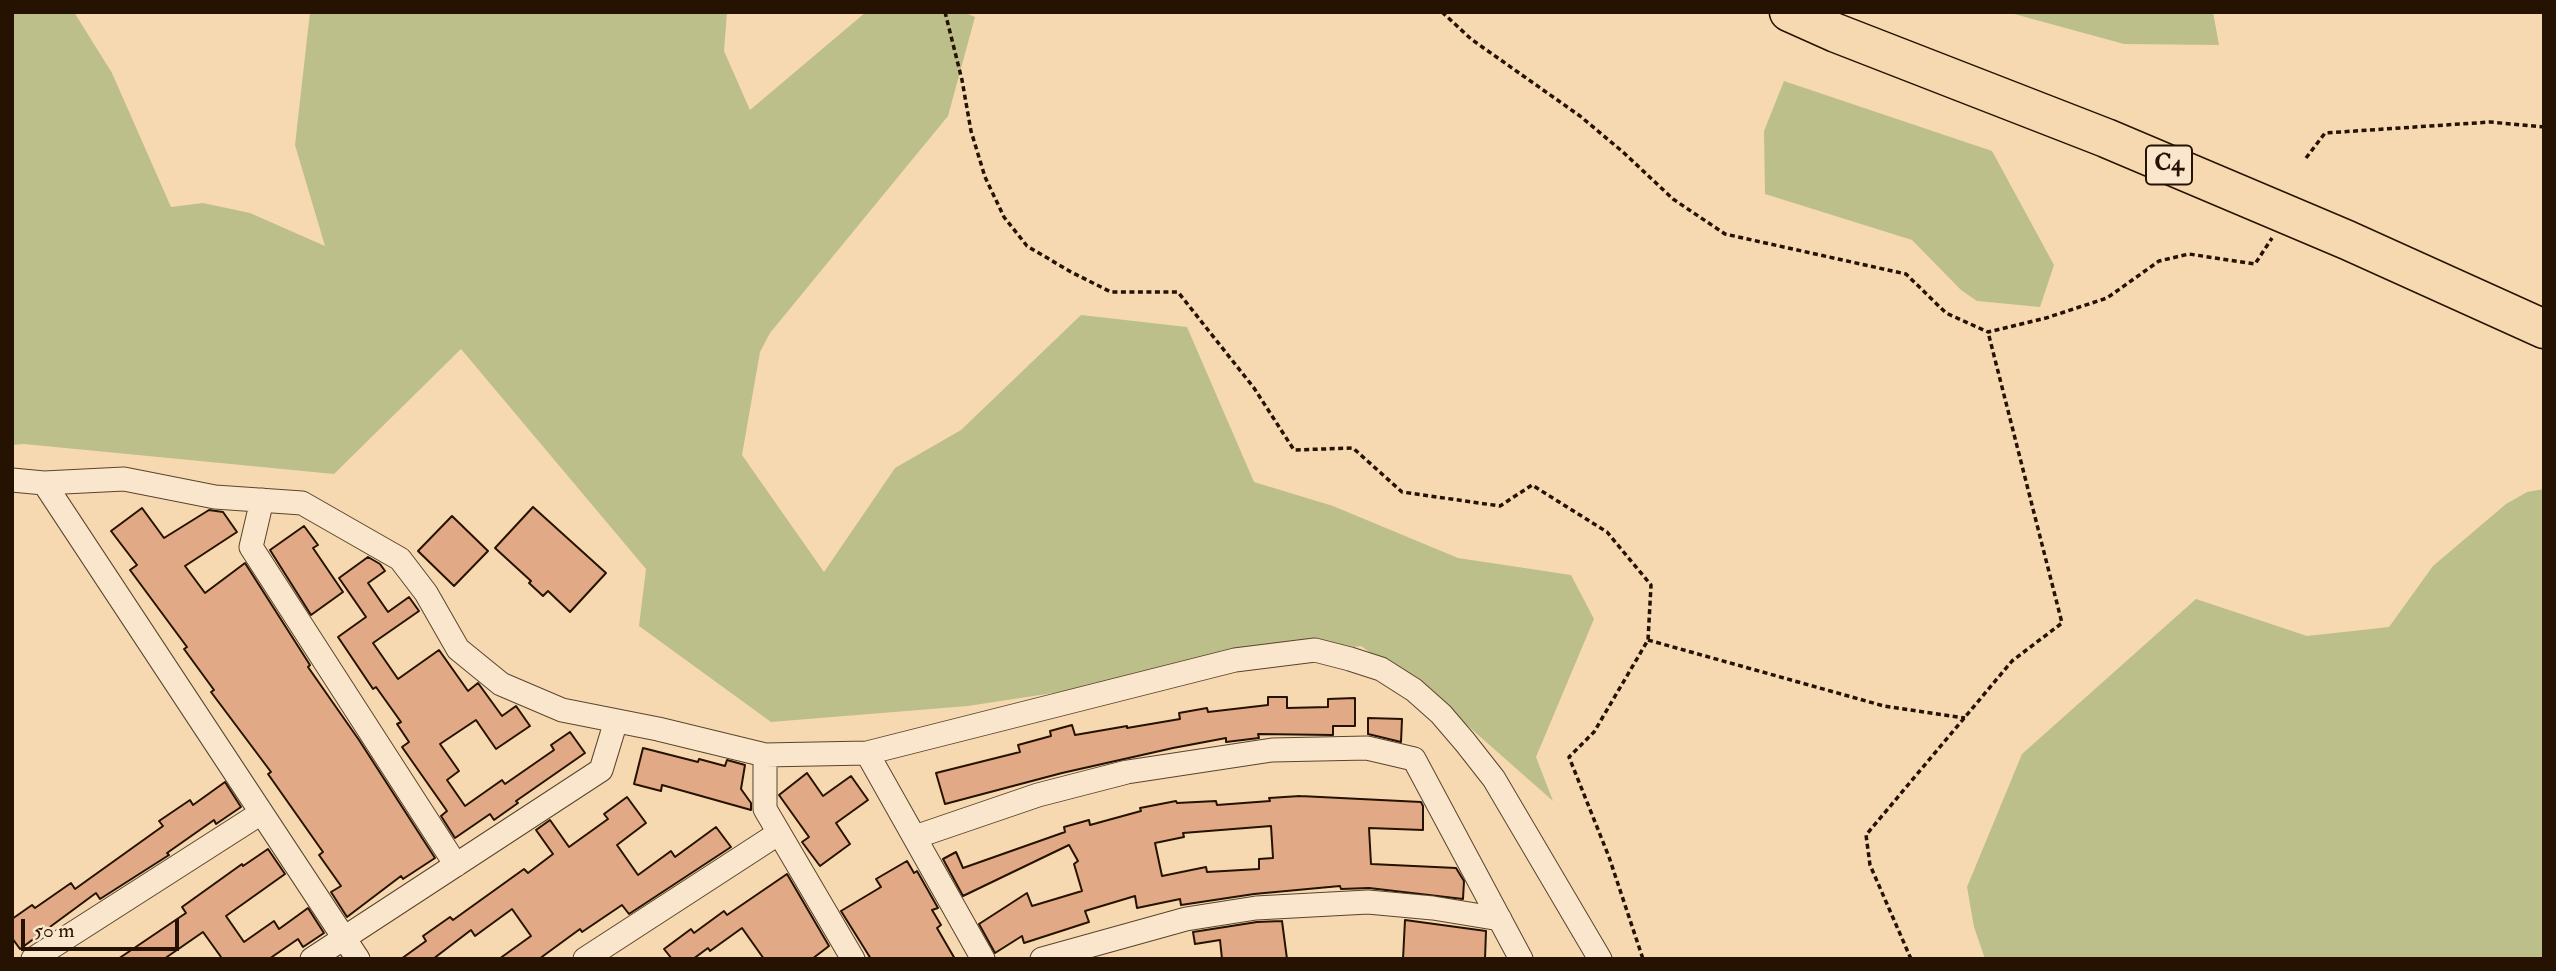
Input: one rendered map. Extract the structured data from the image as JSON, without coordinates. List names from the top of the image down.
{
  "streets": {
    "highway": ["C4"]
  },
  "scale_bar": "50 m"
}
